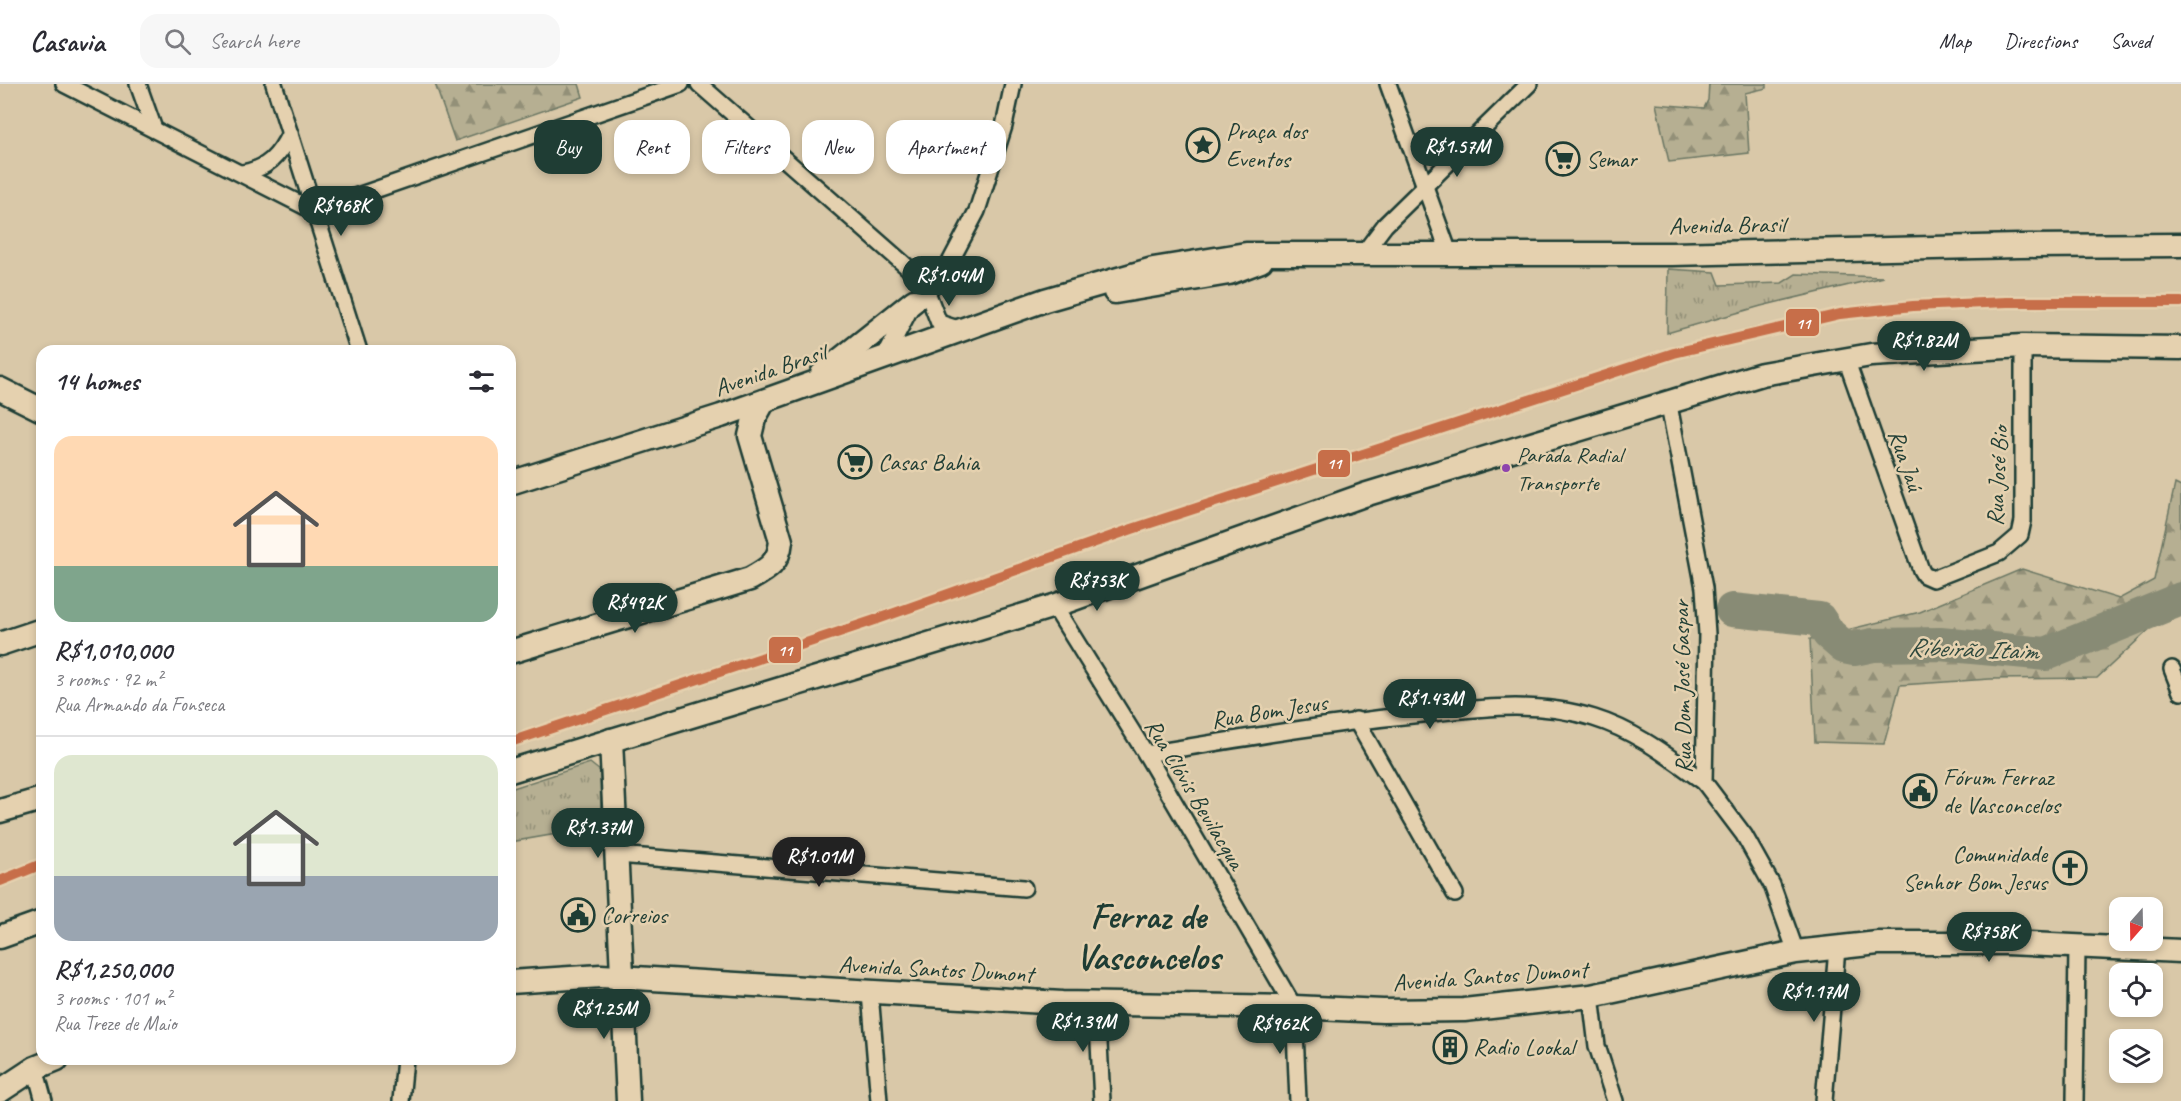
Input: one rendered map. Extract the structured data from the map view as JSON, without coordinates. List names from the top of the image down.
{
  "streets": {
    "main road": ["Avenida Brasil", "Avenida Santos Dumont"],
    "street": [
      "Rua Jaú",
      "Rua José Bio",
      "Rua Dom José Gaspar",
      "Rua Bom Jesus",
      "Rua Clóvis Bevilacqua"
    ]
  },
  "crossings": [
    ["Rua Jaú", "Rua José Bio"],
    ["Rua Dom José Gaspar", "Rua Bom Jesus"],
    ["Rua Dom José Gaspar", "Avenida Santos Dumont"],
    ["Rua Bom Jesus", "Rua Clóvis Bevilacqua"],
    ["Rua Clóvis Bevilacqua", "Avenida Santos Dumont"]
  ],
  "districts": ["Ferraz de Vasconcelos"],
  "water": ["Ribeirão Itaim"],
  "places": {
    "place": ["Praça dos Eventos"],
    "supermarket": ["Semar", "Casas Bahia"],
    "other": ["Parada Radial Transporte"],
    "public building": ["Fórum Ferraz de Vasconcelos", "Correios"],
    "church": ["Comunidade Senhor Bom Jesus"],
    "building": ["Radio Lookal"]
  },
  "lines": ["transit line 11"],
  "north": "bottom",
  "page": {
    "header": "Casavia",
    "search": "Search here",
    "nav": ["Map", "Directions", "Saved"],
    "chip": [
      "Buy",
      "Rent",
      "Filters",
      "New",
      "Apartment"
    ],
    "price": [
      "R$1.57M",
      "R$968K",
      "R$1.04M",
      "R$1.82M",
      "R$753K",
      "R$492K",
      "R$1.43M",
      "R$1.37M",
      "R$1.01M",
      "R$758K",
      "R$1.17M",
      "R$1.25M",
      "R$1.39M",
      "R$962K"
    ],
    "heading": "14 homes",
    "list": [
      {
        "name": "R$1,010,000",
        "note": "3 rooms · 92 m² · Rua Armando da Fonseca"
      },
      {
        "name": "R$1,250,000",
        "note": "3 rooms · 101 m² · Rua Treze de Maio"
      }
    ]
  }
}
